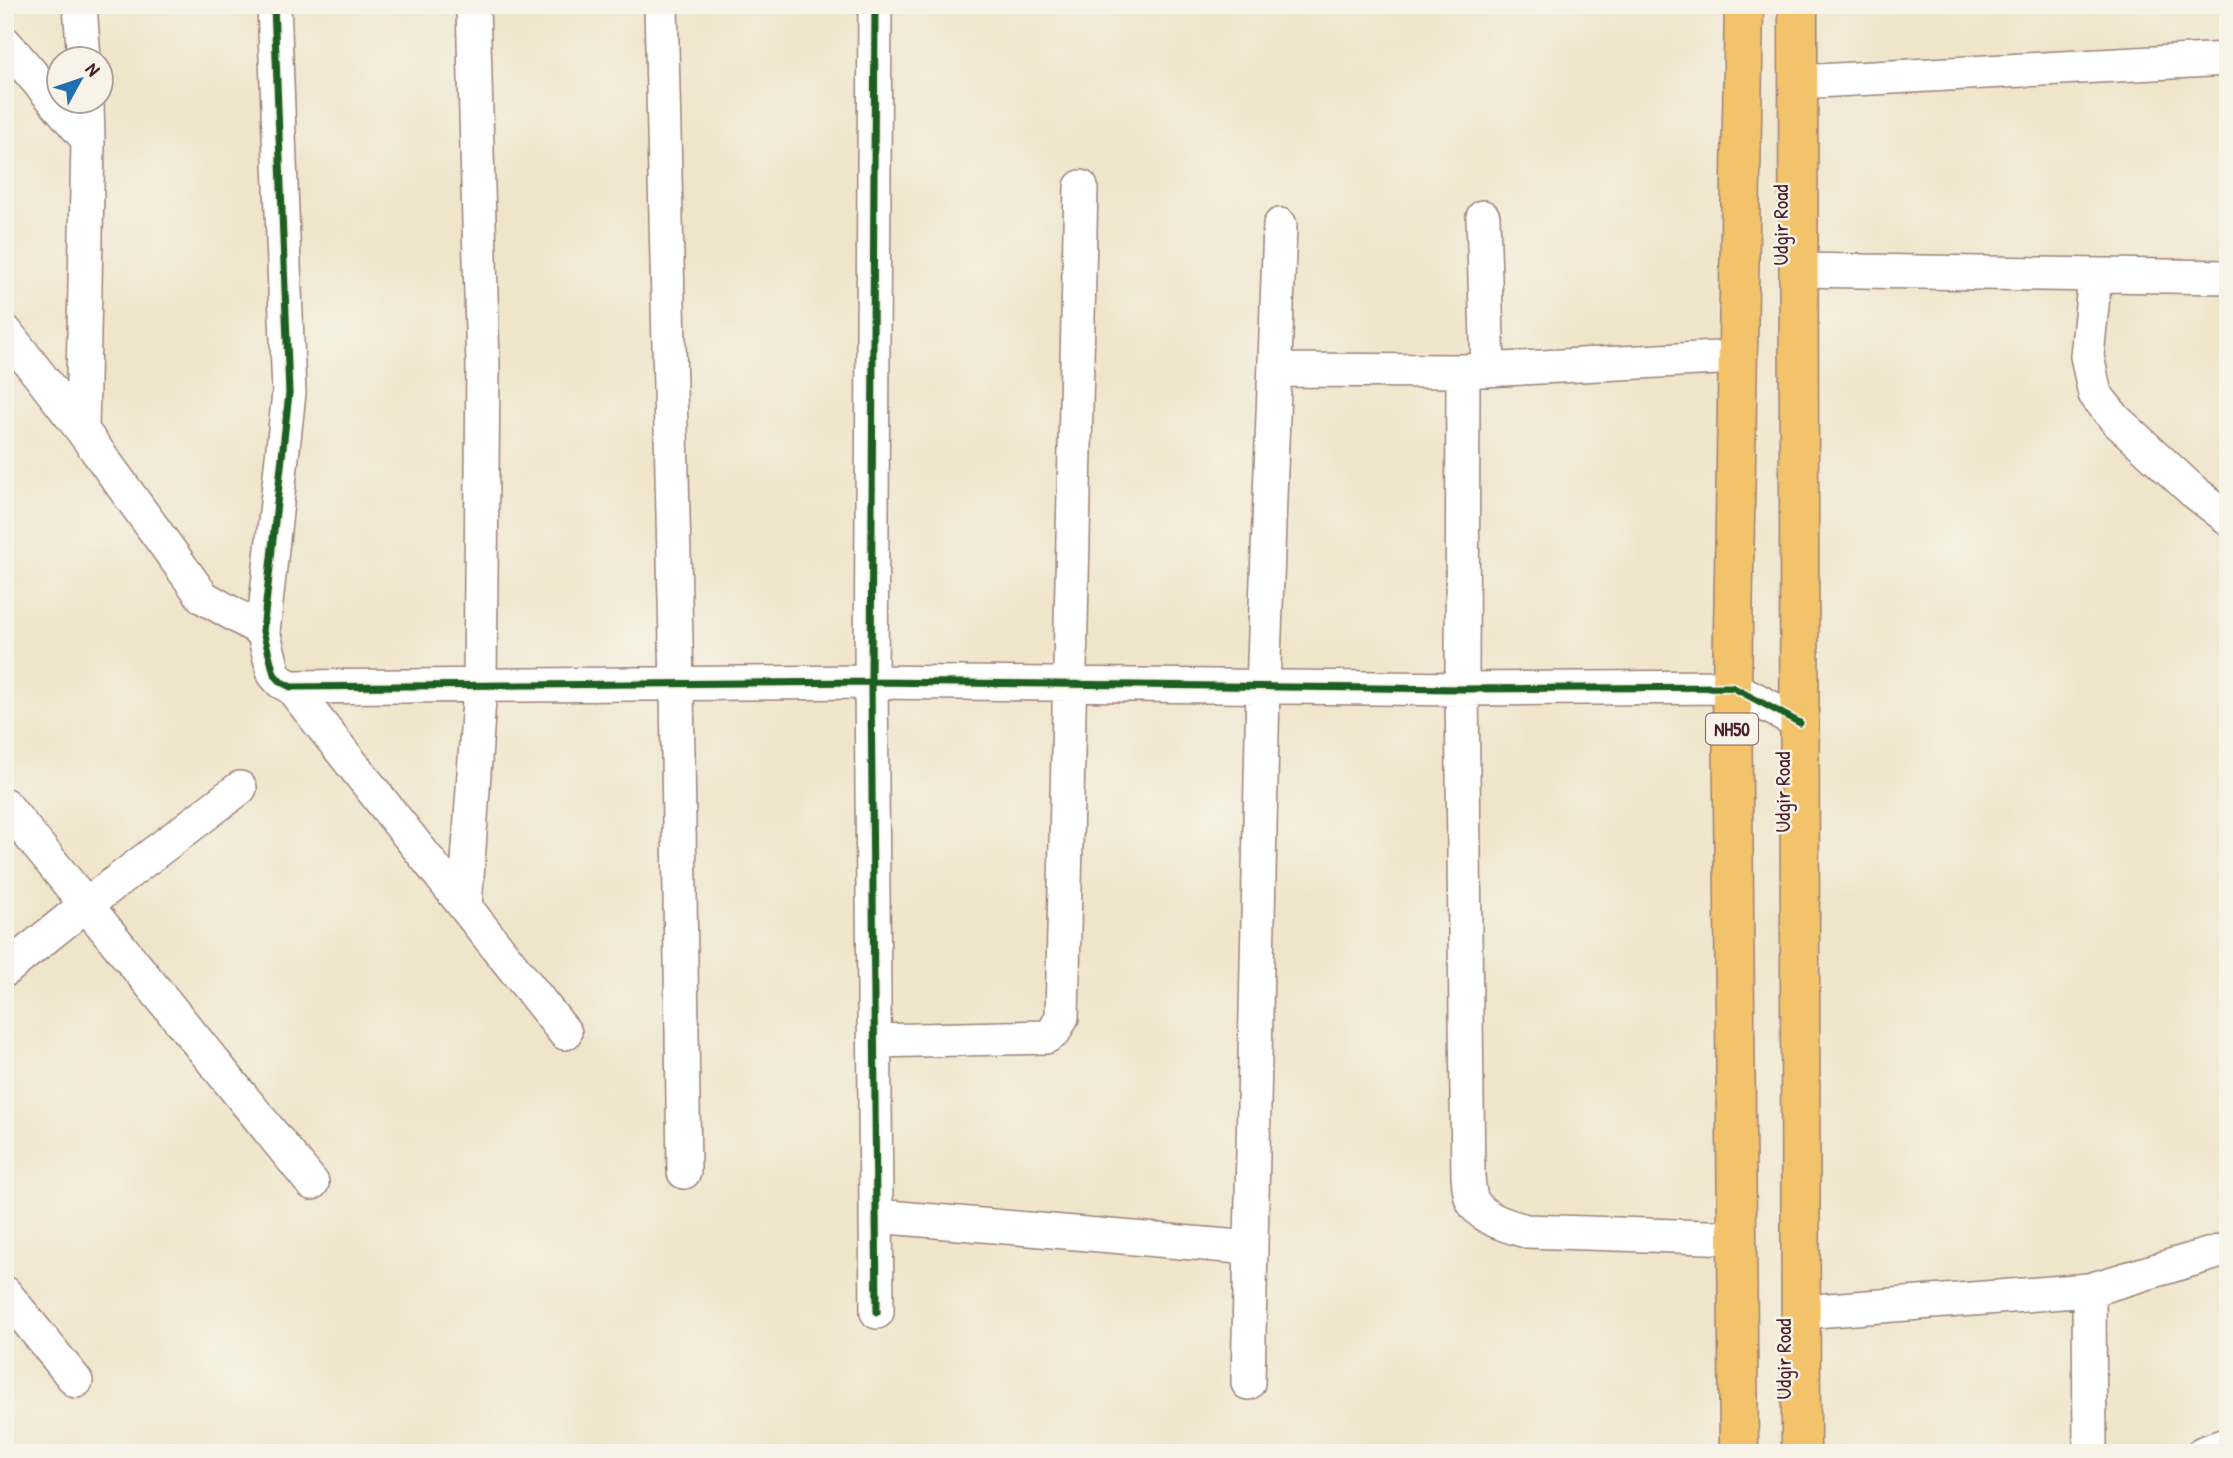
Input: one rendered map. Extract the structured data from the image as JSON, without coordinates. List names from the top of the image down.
{
  "streets": {
    "highway": ["Udgir Road", "NH50"]
  },
  "north": "top right"
}
